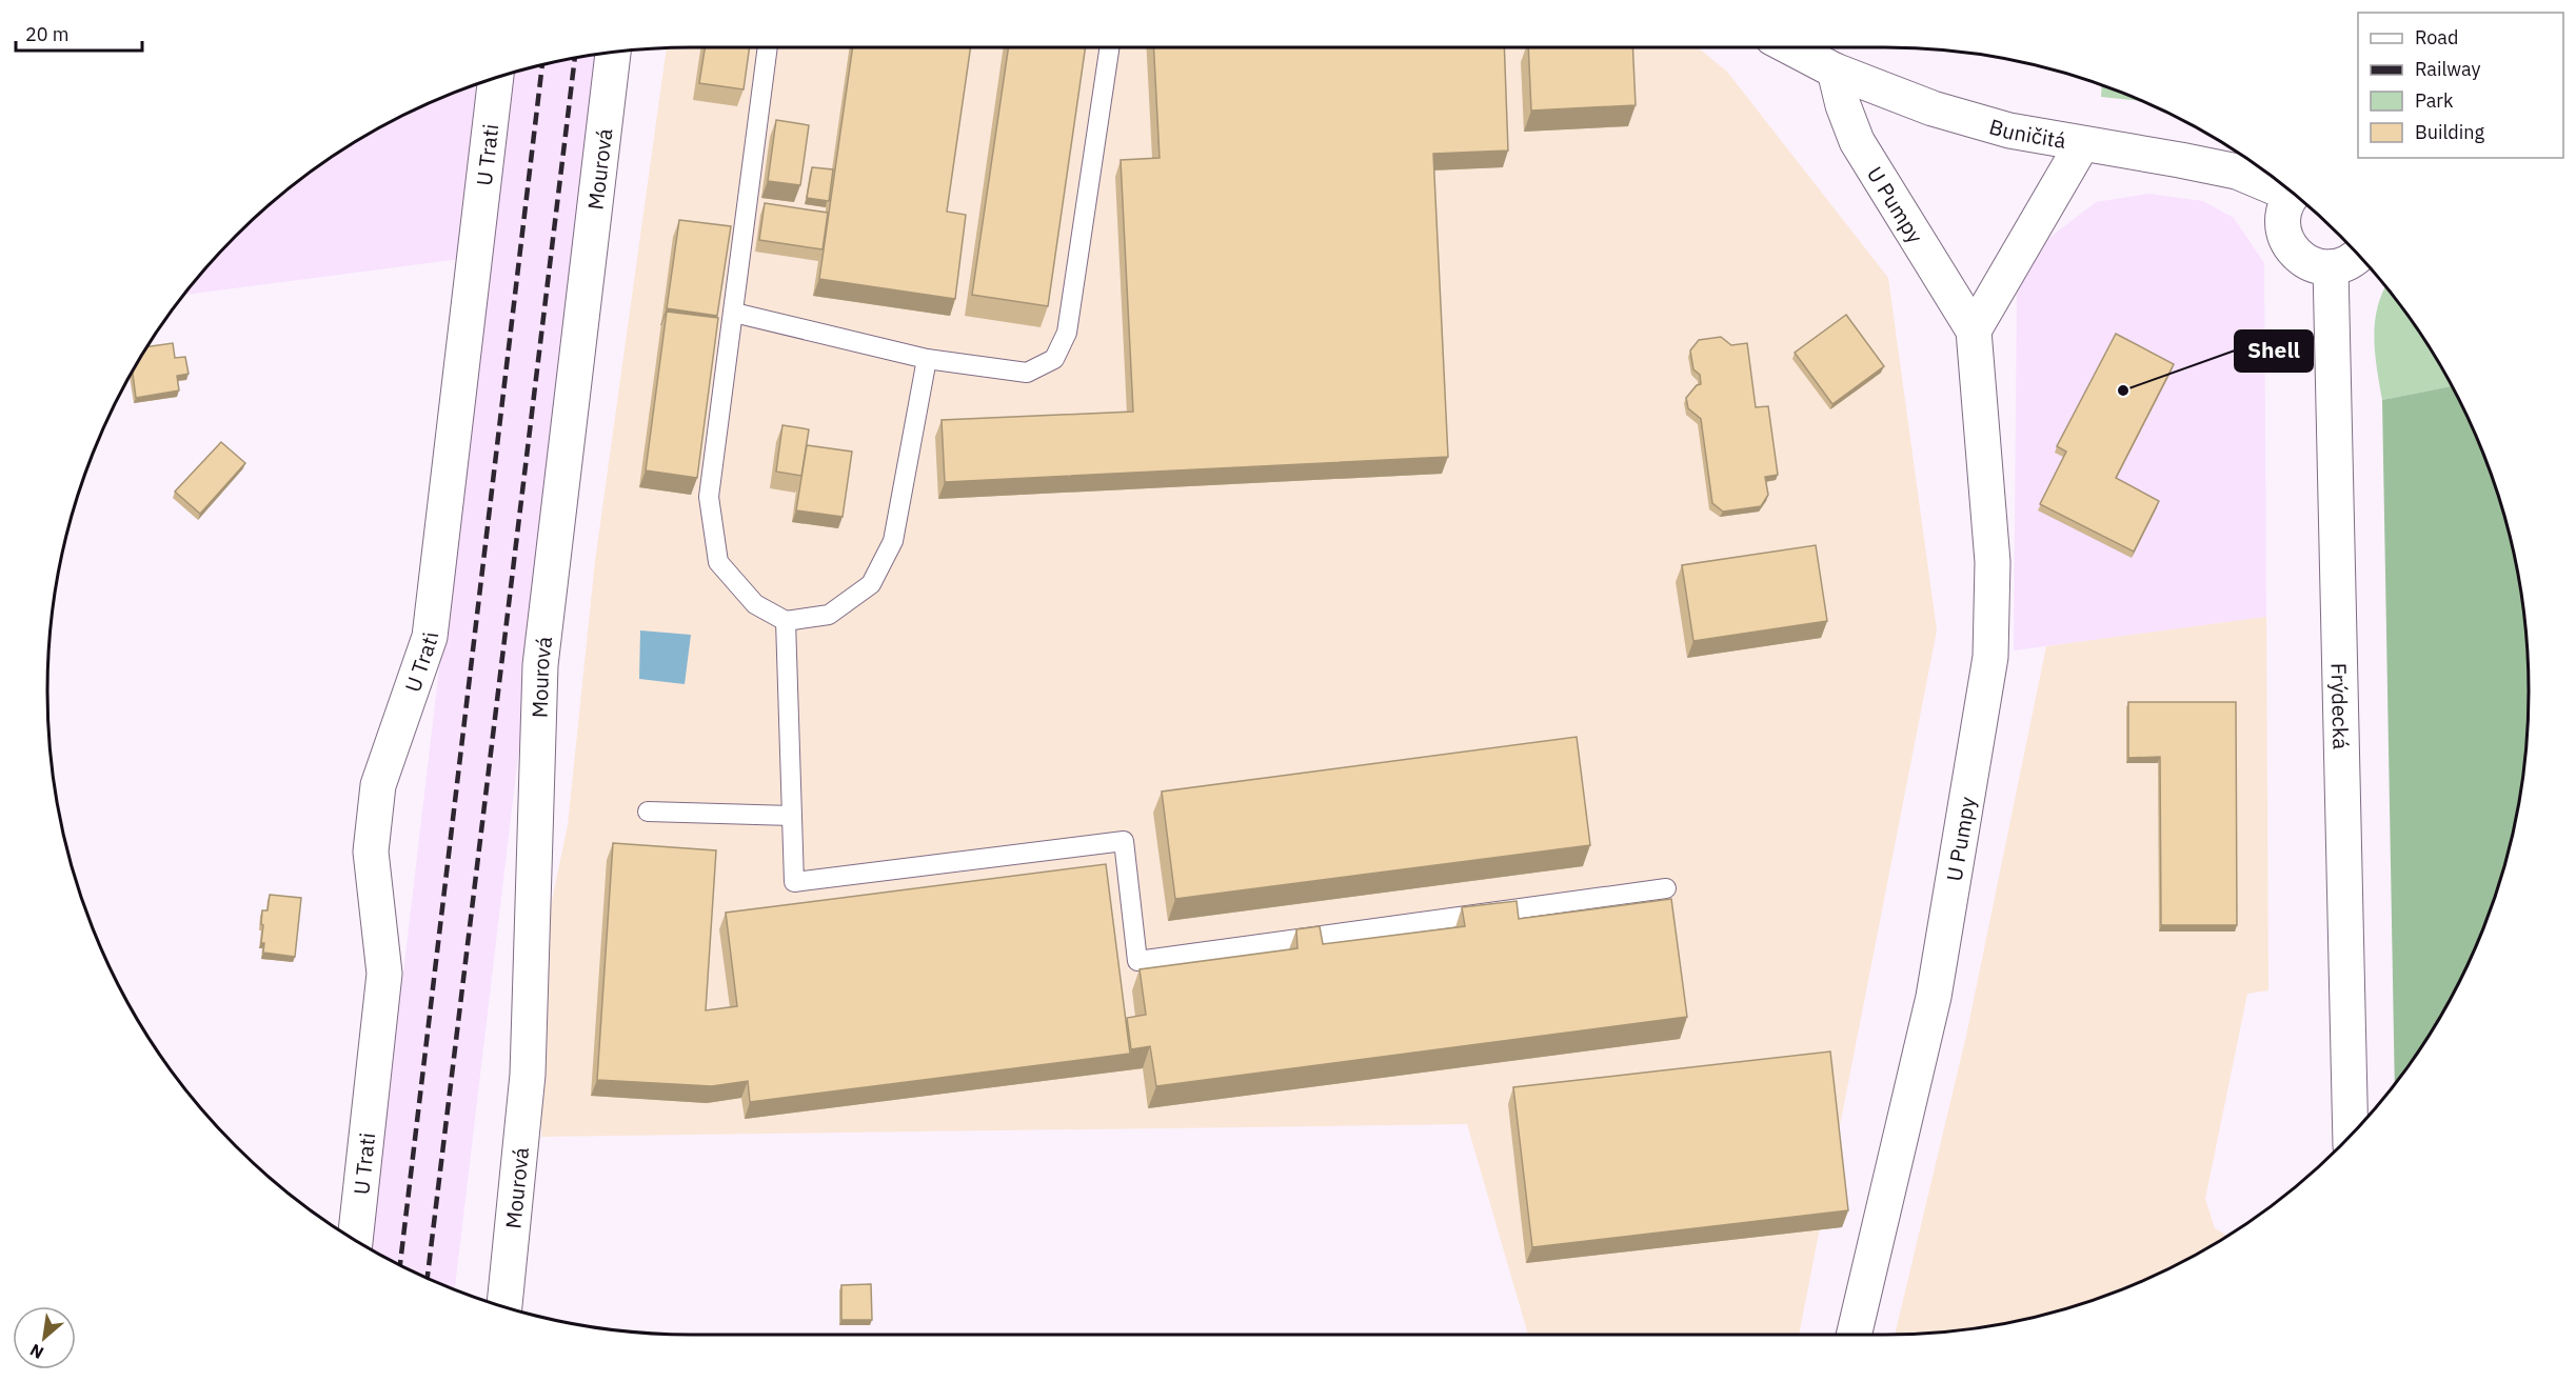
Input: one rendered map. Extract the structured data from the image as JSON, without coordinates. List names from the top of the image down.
{
  "streets": {
    "street": [
      "Buničitá",
      "U Trati",
      "Mourová",
      "U Pumpy",
      "Frýdecká"
    ]
  },
  "crossings": [
    ["Buničitá", "U Pumpy"]
  ],
  "places": ["Shell"],
  "legend": [
    "Road",
    "Railway",
    "Park",
    "Building"
  ],
  "scale_bar": "20 m",
  "north": "bottom left"
}
